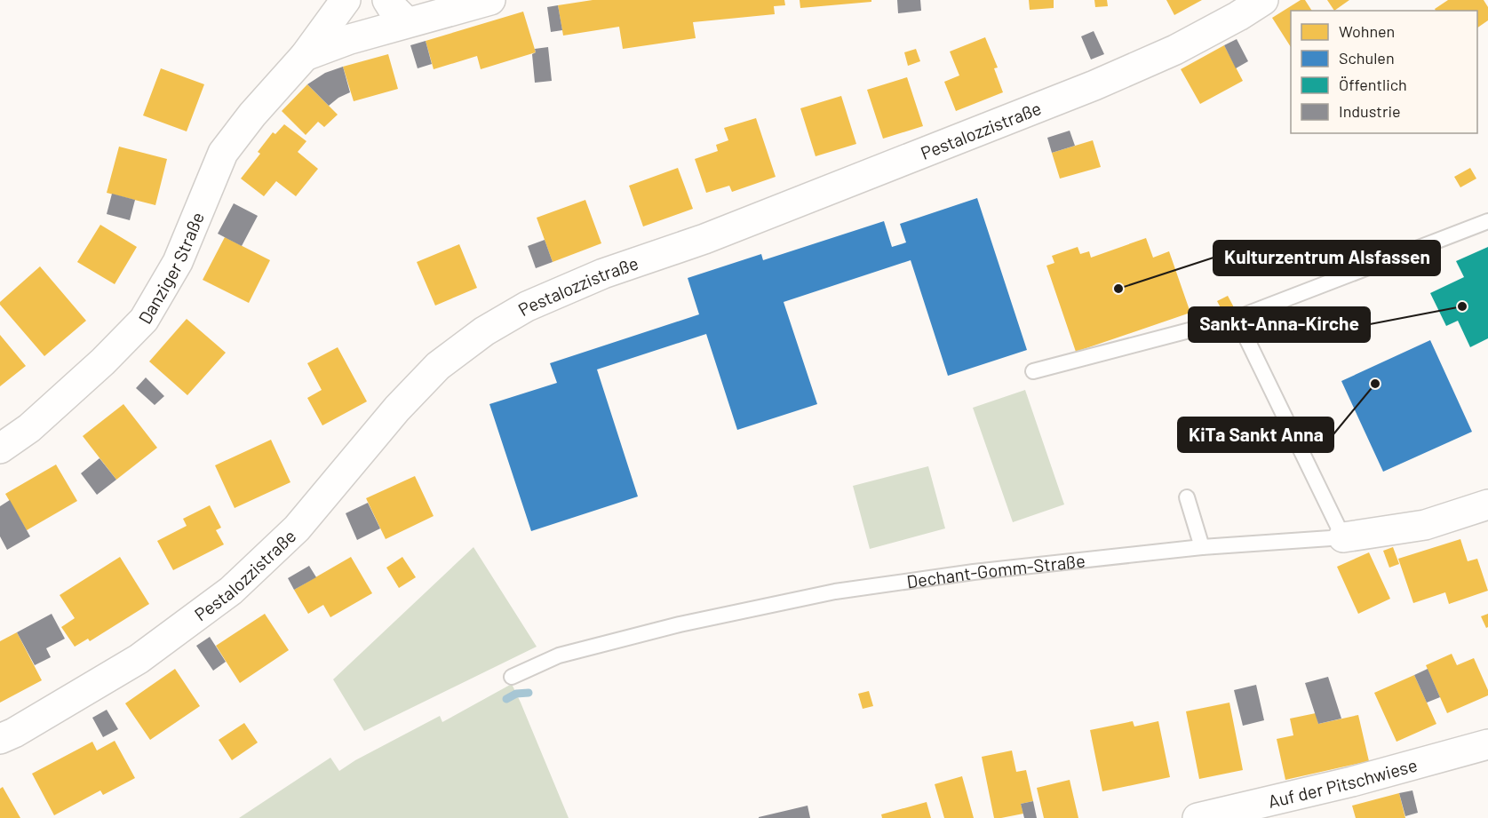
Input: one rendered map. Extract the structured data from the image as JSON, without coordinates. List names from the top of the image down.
{
  "streets": {
    "street": [
      "Pestalozzistraße",
      "Danziger Straße",
      "Dechant-Gomm-Straße",
      "Auf der Pitschwiese"
    ]
  },
  "places": ["Kulturzentrum Alsfassen", "Sankt-Anna-Kirche", "KiTa Sankt Anna"],
  "legend": [
    "Wohnen",
    "Schulen",
    "Öffentlich",
    "Industrie"
  ]
}
